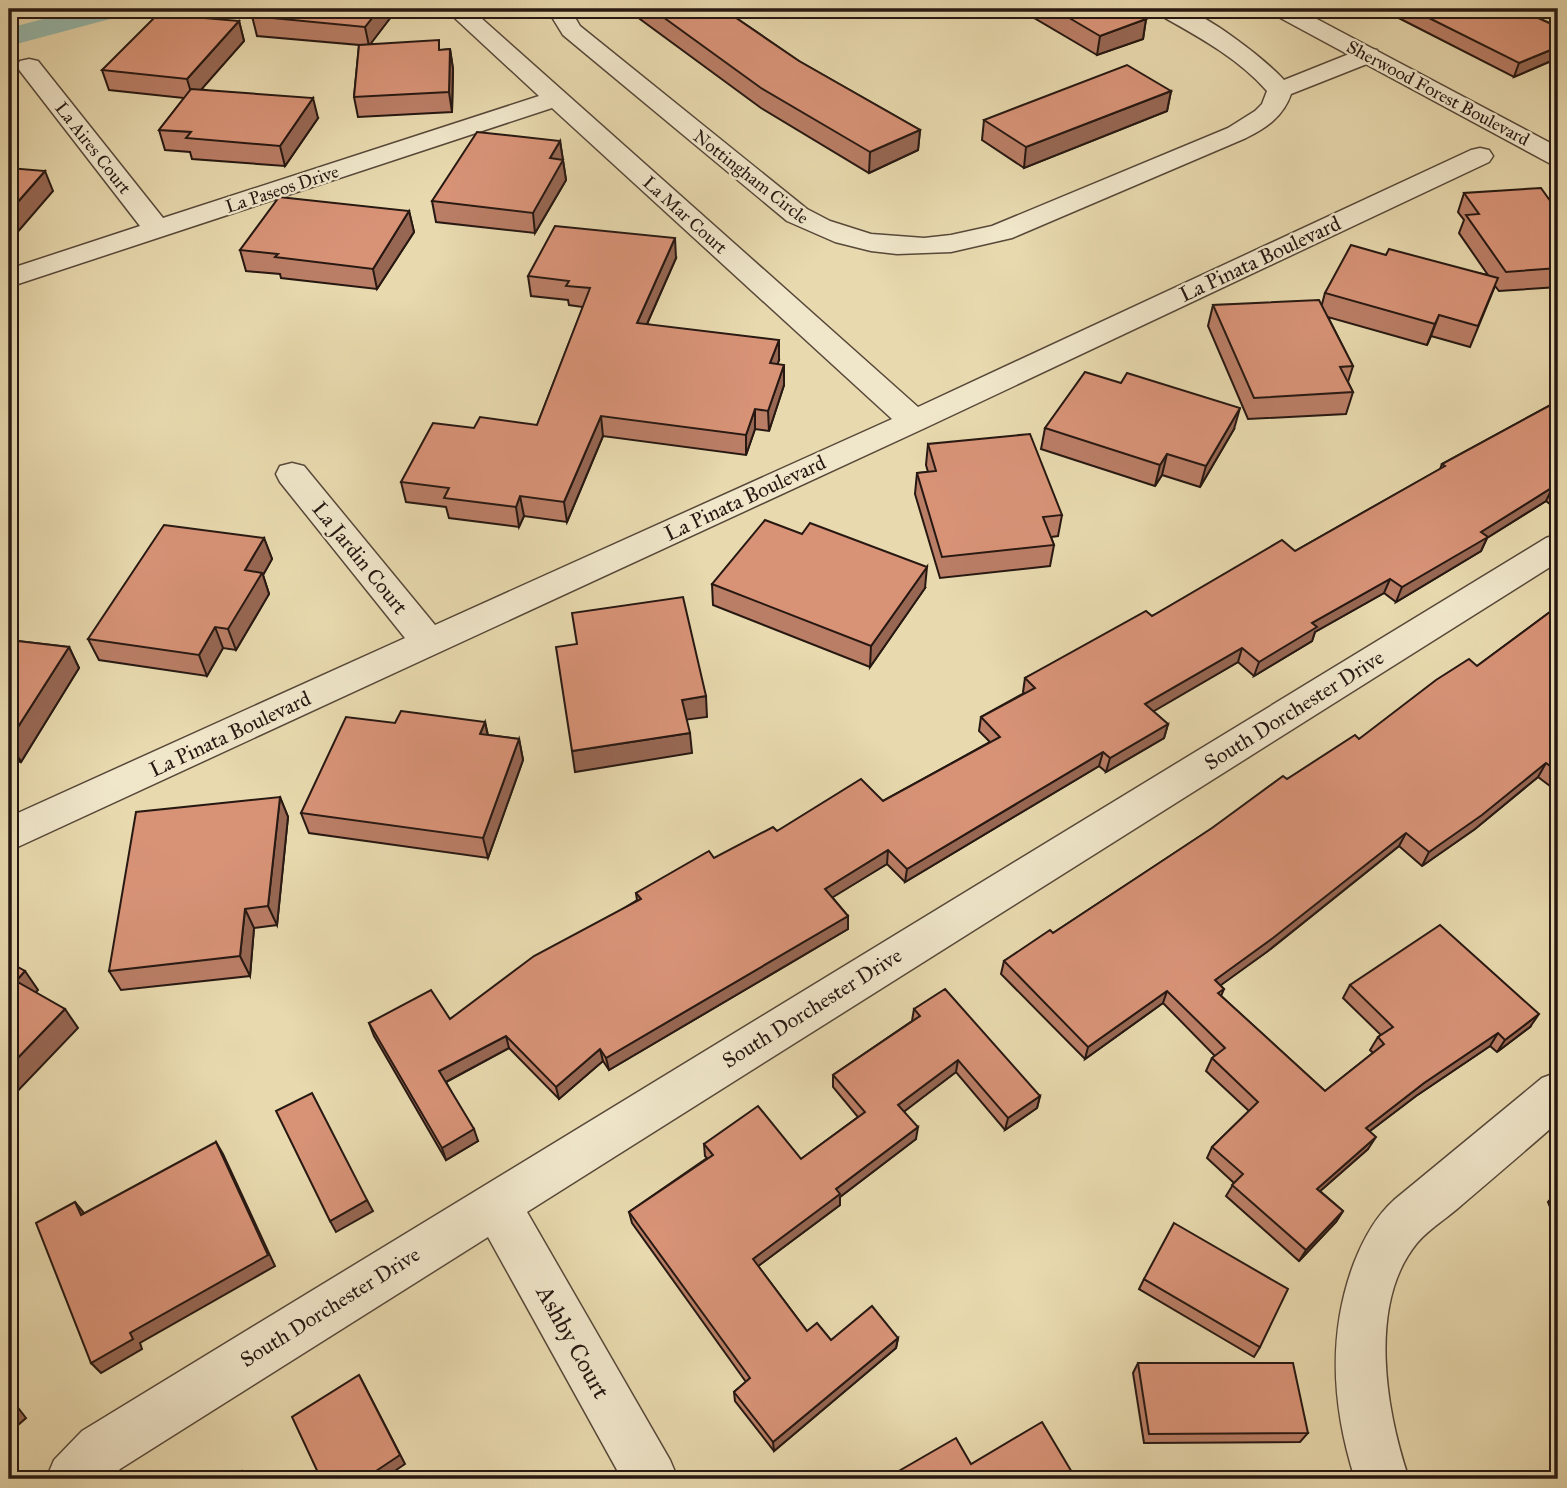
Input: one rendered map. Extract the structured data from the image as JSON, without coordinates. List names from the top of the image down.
{
  "streets": {
    "street": [
      "Sherwood Forest Boulevard",
      "La Aires Court",
      "Nottingham Circle",
      "La Paseos Drive",
      "La Mar Court",
      "La Pinata Boulevard",
      "La Jardin Court",
      "South Dorchester Drive",
      "Ashby Court"
    ]
  },
  "crossings": [
    ["La Aires Court", "La Paseos Drive"],
    ["La Paseos Drive", "La Mar Court"],
    ["La Mar Court", "La Pinata Boulevard"],
    ["La Pinata Boulevard", "La Jardin Court"],
    ["South Dorchester Drive", "Ashby Court"]
  ]
}
